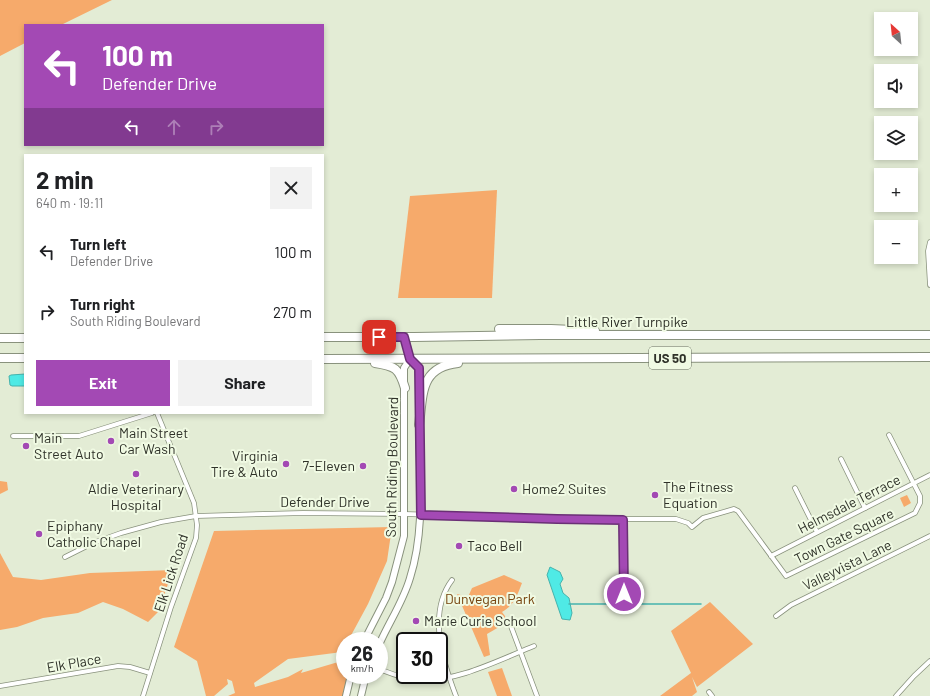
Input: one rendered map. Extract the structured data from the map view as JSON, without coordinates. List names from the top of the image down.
{
  "streets": {
    "highway": ["Little River Turnpike", "US 50"],
    "street": [
      "South Riding Boulevard",
      "Defender Drive",
      "Helmsdale Terrace",
      "Town Gate Square",
      "Valleyvista Lane",
      "Elk Lick Road",
      "Elk Place"
    ]
  },
  "crossings": [
    ["Little River Turnpike", "South Riding Boulevard"],
    ["US 50", "South Riding Boulevard"],
    ["South Riding Boulevard", "Defender Drive"],
    ["Defender Drive", "Town Gate Square"],
    ["Defender Drive", "Elk Lick Road"],
    ["Helmsdale Terrace", "Town Gate Square"],
    ["Elk Lick Road", "Elk Place"]
  ],
  "parks": ["Dunvegan Park"],
  "places": [
    "Main Street Car Wash",
    "Main Street Auto",
    "Virginia Tire & Auto",
    "7-Eleven",
    "Aldie Veterinary Hospital",
    "Home2 Suites",
    "The Fitness Equation",
    "Epiphany Catholic Chapel",
    "Taco Bell",
    "Marie Curie School"
  ],
  "north": "top left",
  "page": {
    "map_buttons": ["+", "−"],
    "turn": ["100 m", "Defender Drive"],
    "heading": ["2 min", "640 m · 19:11"],
    "list": [
      {
        "name": "Turn left",
        "note": "Defender Drive",
        "value": "100 m"
      },
      {
        "name": "Turn right",
        "note": "South Riding Boulevard",
        "value": "270 m"
      }
    ],
    "buttons": ["Exit", "Share"],
    "speed": "26 km/h",
    "limit": "30"
  }
}
